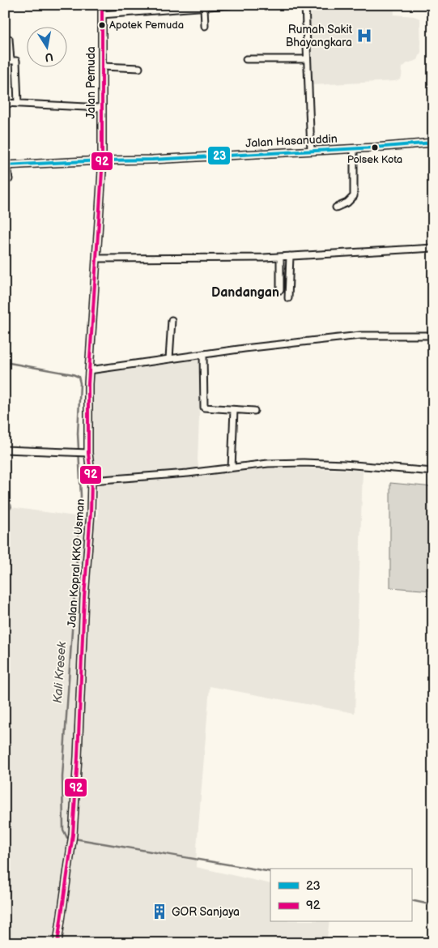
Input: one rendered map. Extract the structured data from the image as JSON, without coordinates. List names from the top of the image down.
{
  "streets": {
    "main road": ["Jalan Pemuda", "Jalan Hasanuddin", "Jalan Kopral KKO Usman"]
  },
  "crossings": [
    ["Jalan Pemuda", "Jalan Hasanuddin"],
    ["Jalan Pemuda", "Jalan Kopral KKO Usman"],
    ["Jalan Hasanuddin", "Jalan Kopral KKO Usman"]
  ],
  "districts": ["Dandangan"],
  "water": ["Kali Kresek"],
  "places": {
    "other": ["Apotek Pemuda", "Polsek Kota"],
    "hospital": ["Rumah Sakit Bhayangkara"],
    "building": ["GOR Sanjaya"]
  },
  "lines": ["transit line 92", "transit line 23"],
  "legend": ["23", "92"],
  "north": "bottom"
}
